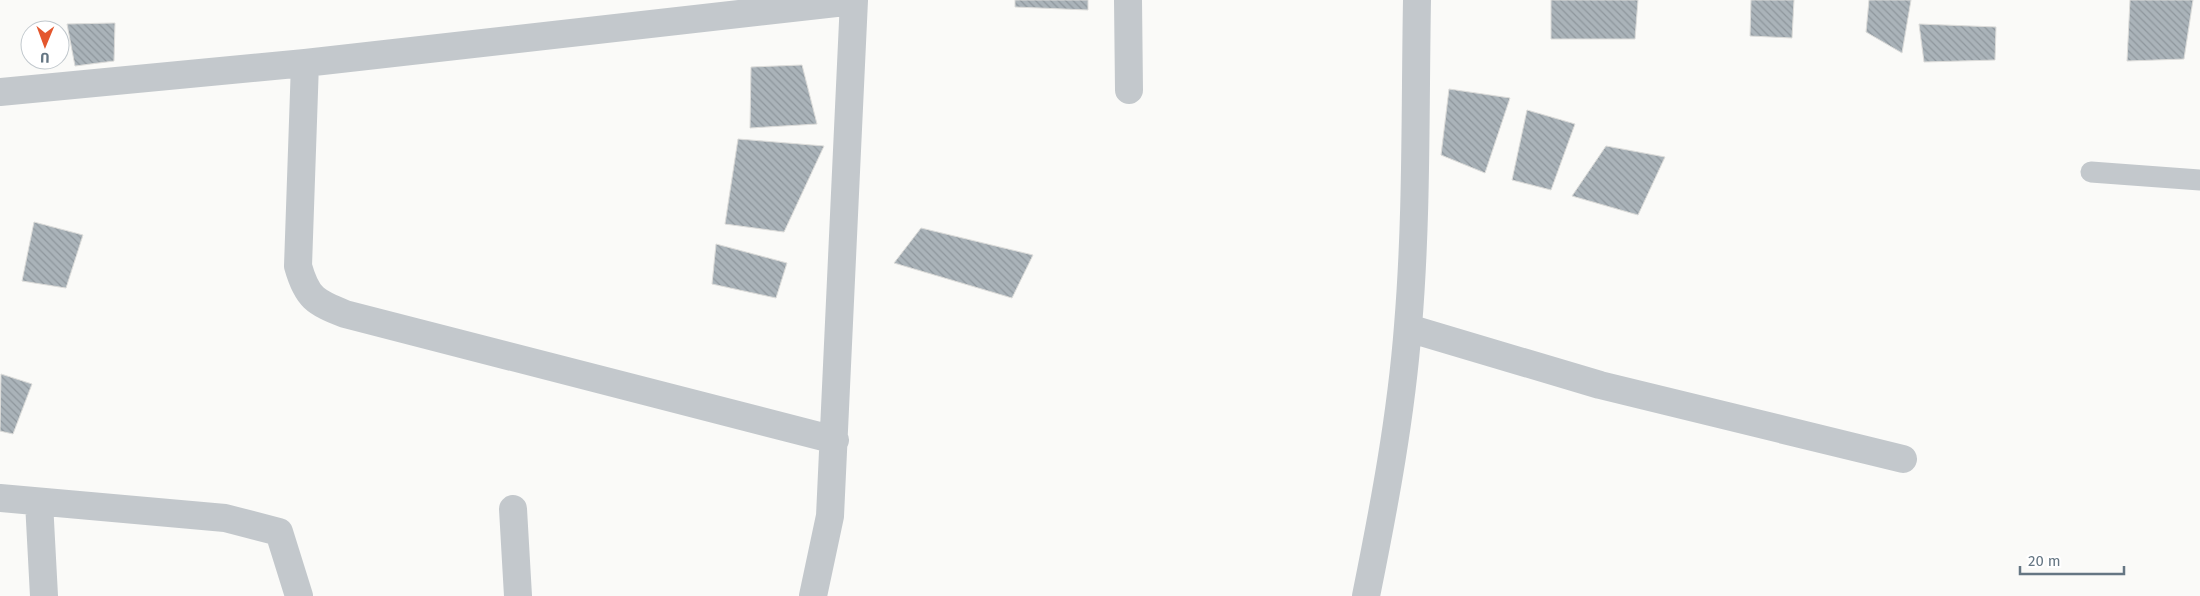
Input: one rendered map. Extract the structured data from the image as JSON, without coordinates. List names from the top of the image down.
{
  "scale_bar": "20 m",
  "north": "bottom"
}
